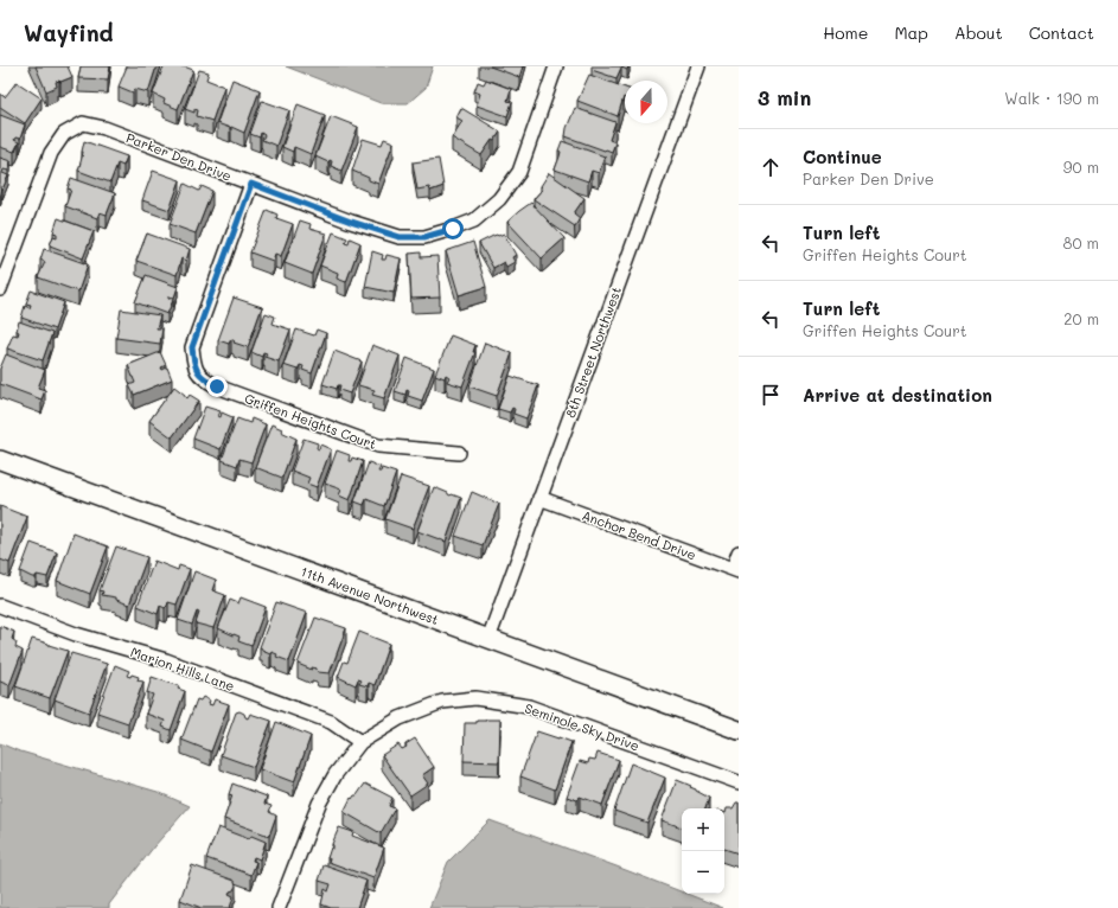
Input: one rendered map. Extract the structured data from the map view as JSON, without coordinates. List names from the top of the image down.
{
  "streets": {
    "street": [
      "Parker Den Drive",
      "8th Street Northwest",
      "Griffen Heights Court",
      "Anchor Bend Drive",
      "11th Avenue Northwest",
      "Marion Hills Lane",
      "Seminole Sky Drive"
    ]
  },
  "crossings": [
    ["Parker Den Drive", "Griffen Heights Court"],
    ["8th Street Northwest", "Anchor Bend Drive"],
    ["8th Street Northwest", "11th Avenue Northwest"],
    ["Marion Hills Lane", "Seminole Sky Drive"]
  ],
  "north": "bottom",
  "page": {
    "header": "Wayfind",
    "nav": [
      "Home",
      "Map",
      "About",
      "Contact"
    ],
    "heading": ["3 min", "Walk · 190 m"],
    "list": [
      ["Continue", "Parker Den Drive", "90 m"],
      ["Turn left", "Griffen Heights Court", "80 m"],
      ["Turn left", "Griffen Heights Court", "20 m"],
      "Arrive at destination"
    ],
    "map_buttons": ["+", "−"]
  }
}
